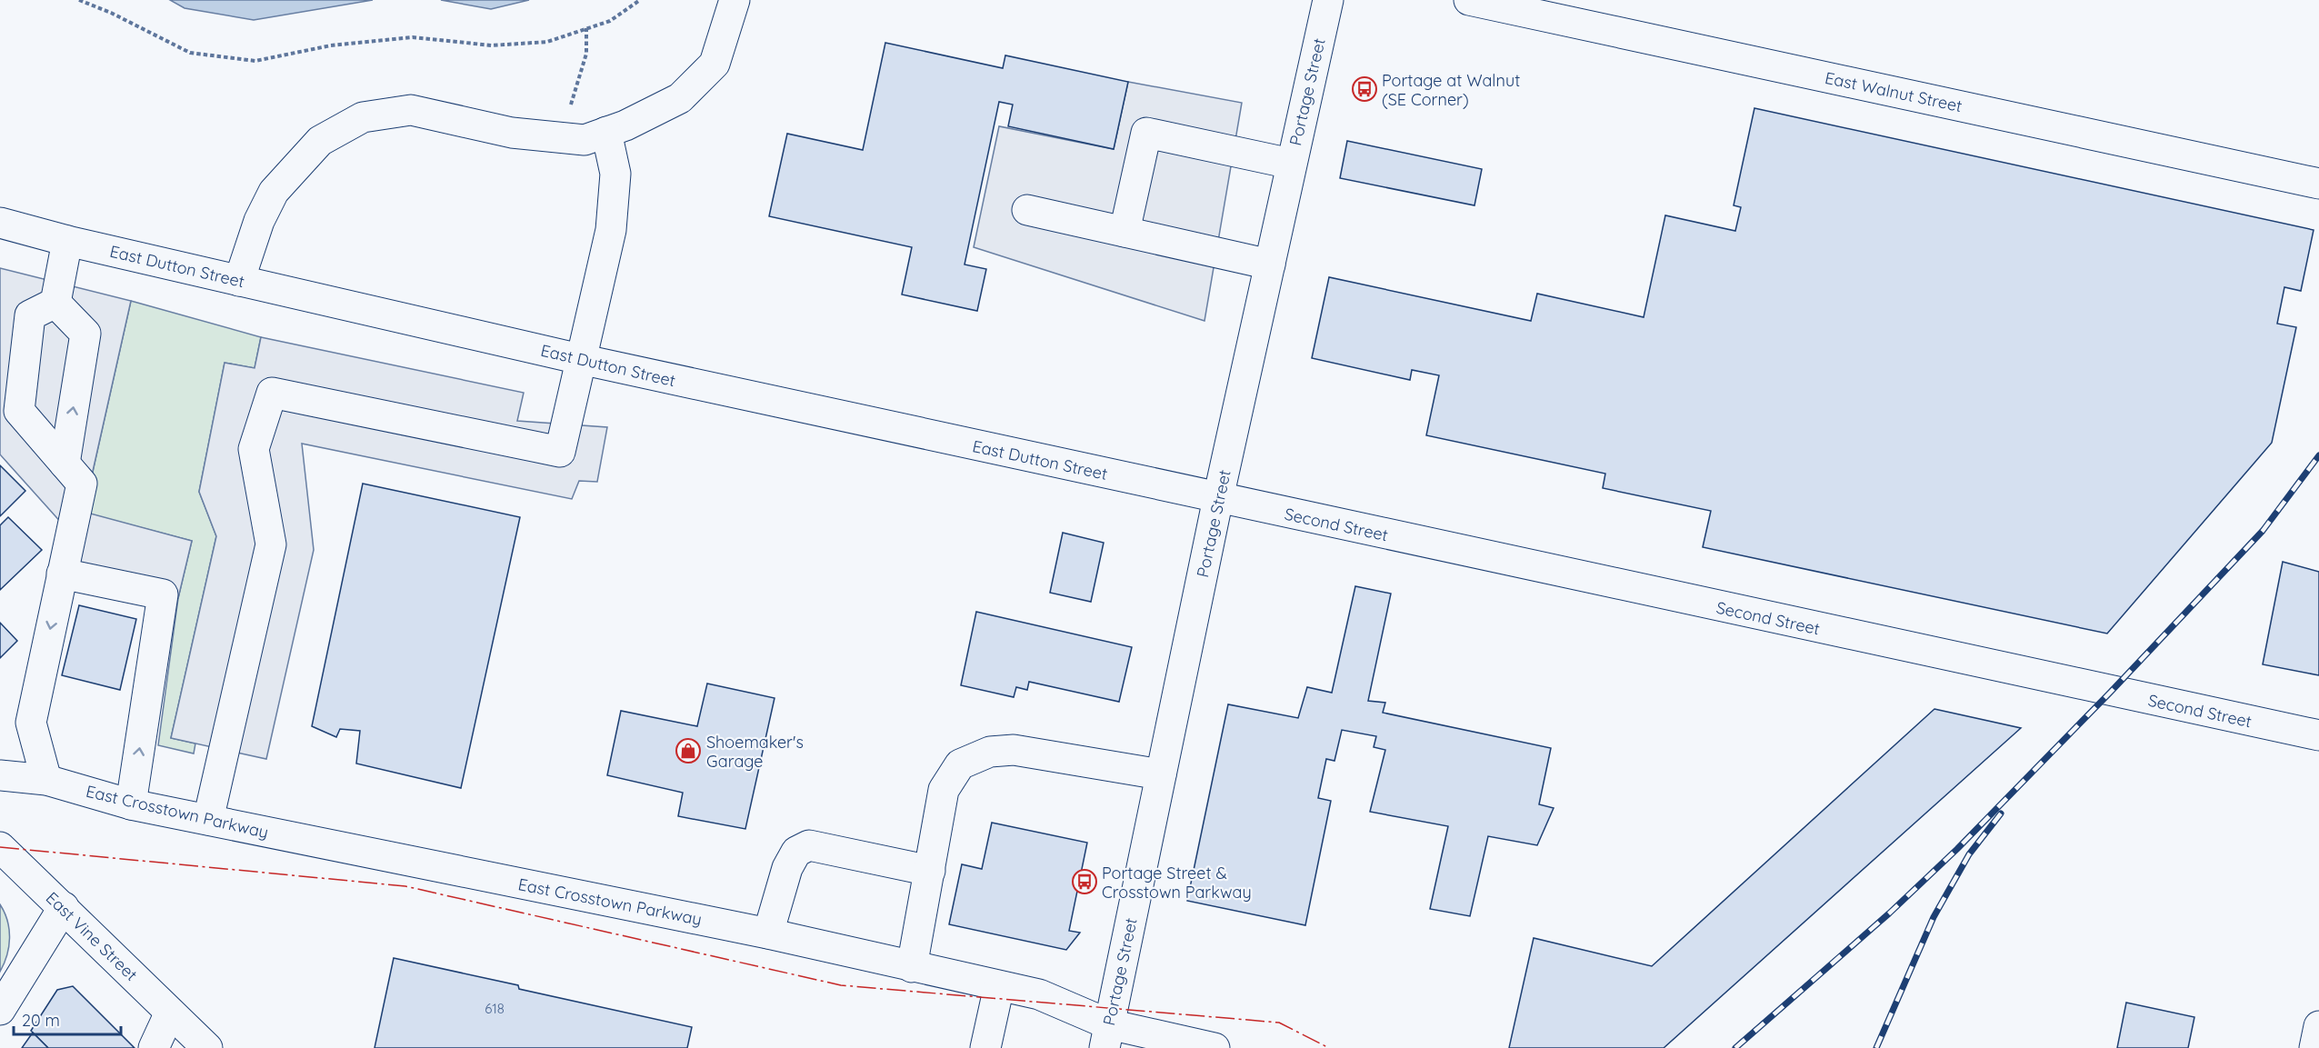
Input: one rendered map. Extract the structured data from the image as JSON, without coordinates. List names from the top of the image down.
{
  "streets": {
    "street": [
      "Portage Street",
      "East Walnut Street",
      "East Dutton Street",
      "Second Street",
      "East Crosstown Parkway",
      "East Vine Street"
    ]
  },
  "crossings": [
    ["Portage Street", "East Dutton Street"],
    ["Portage Street", "Second Street"],
    ["Portage Street", "East Crosstown Parkway"],
    ["East Dutton Street", "Second Street"]
  ],
  "places": {
    "bus stop": ["Portage at Walnut (SE Corner)", "Portage Street & Crosstown Parkway"],
    "shop": ["Shoemaker's Garage"]
  },
  "house_numbers": ["618"],
  "scale_bar": "20 m"
}
